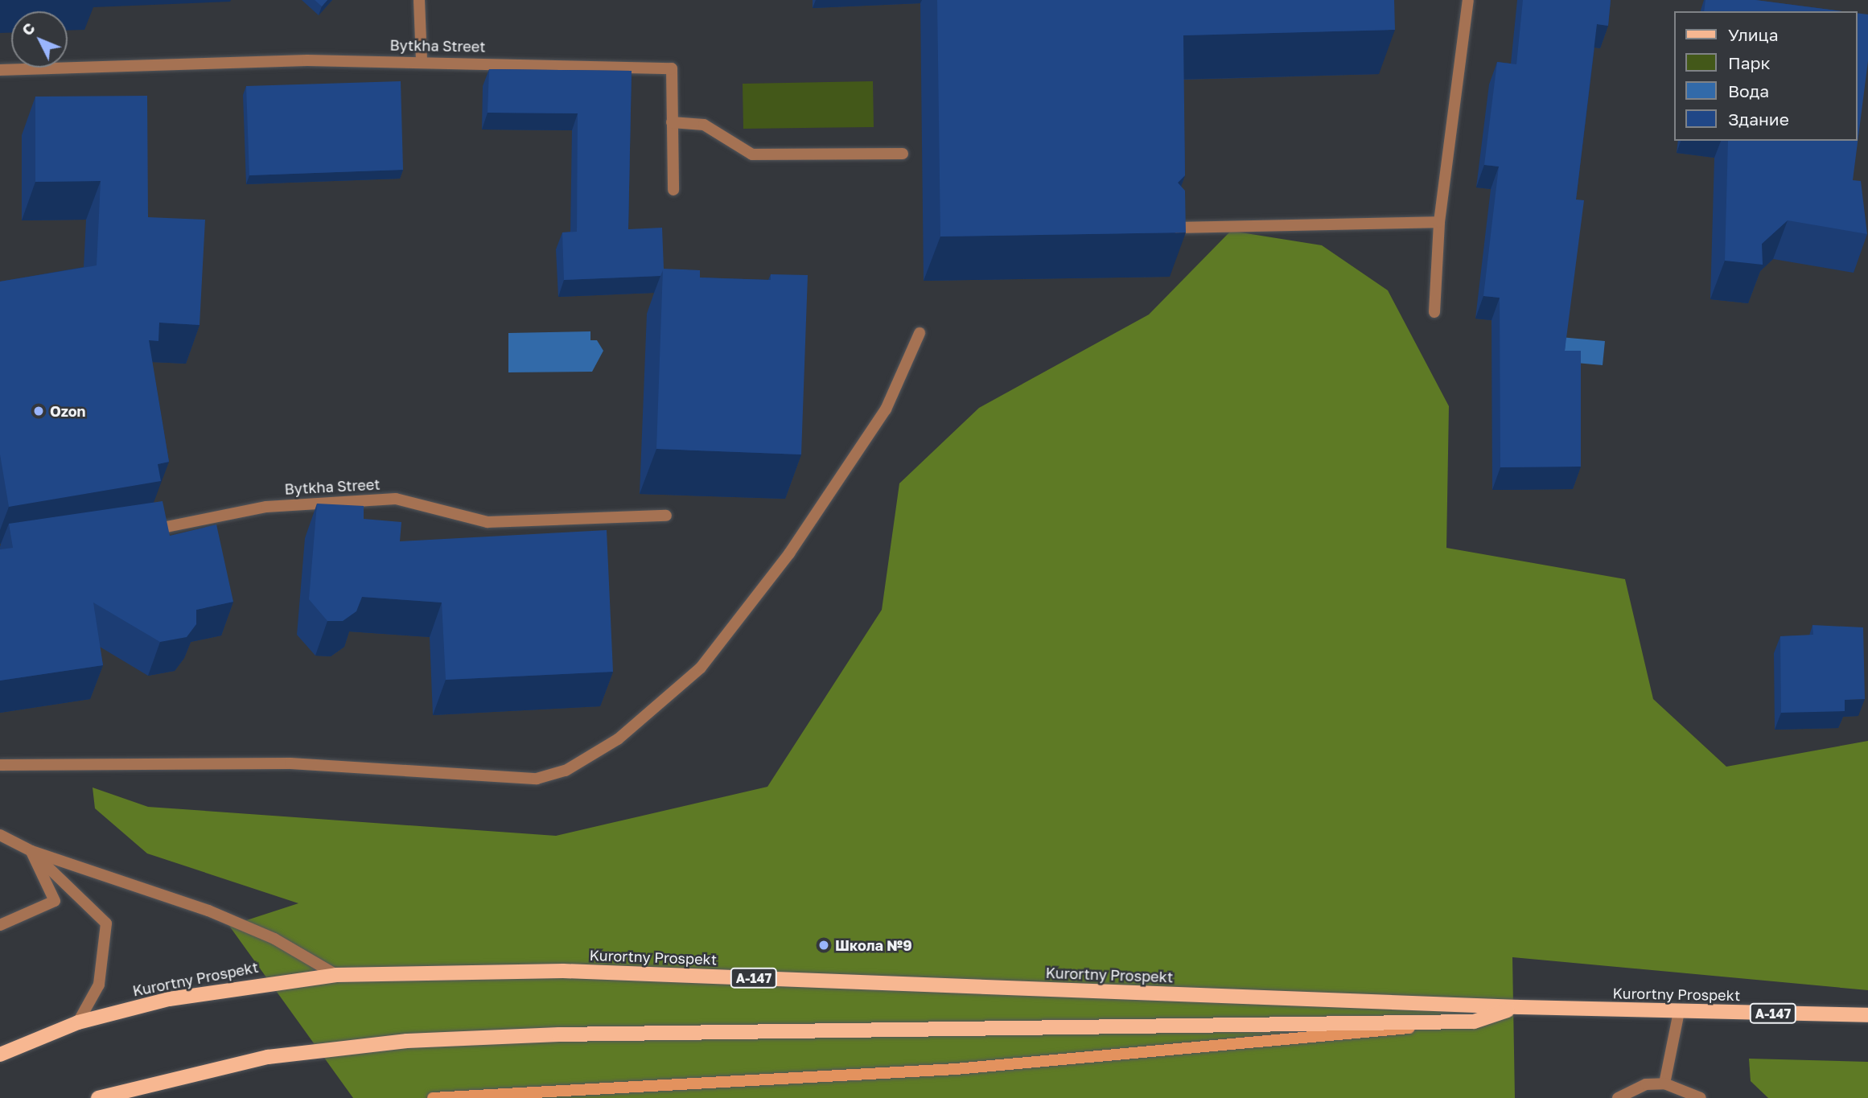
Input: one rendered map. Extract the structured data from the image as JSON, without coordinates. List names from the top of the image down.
{
  "streets": {
    "main road": ["Kurortny Prospekt", "А-147"],
    "street": ["Bytkha Street"]
  },
  "crossings": [
    ["Kurortny Prospekt", "А-147"]
  ],
  "places": ["Ozon", "Школа №9"],
  "legend": [
    "Улица",
    "Парк",
    "Вода",
    "Здание"
  ],
  "north": "top left"
}
